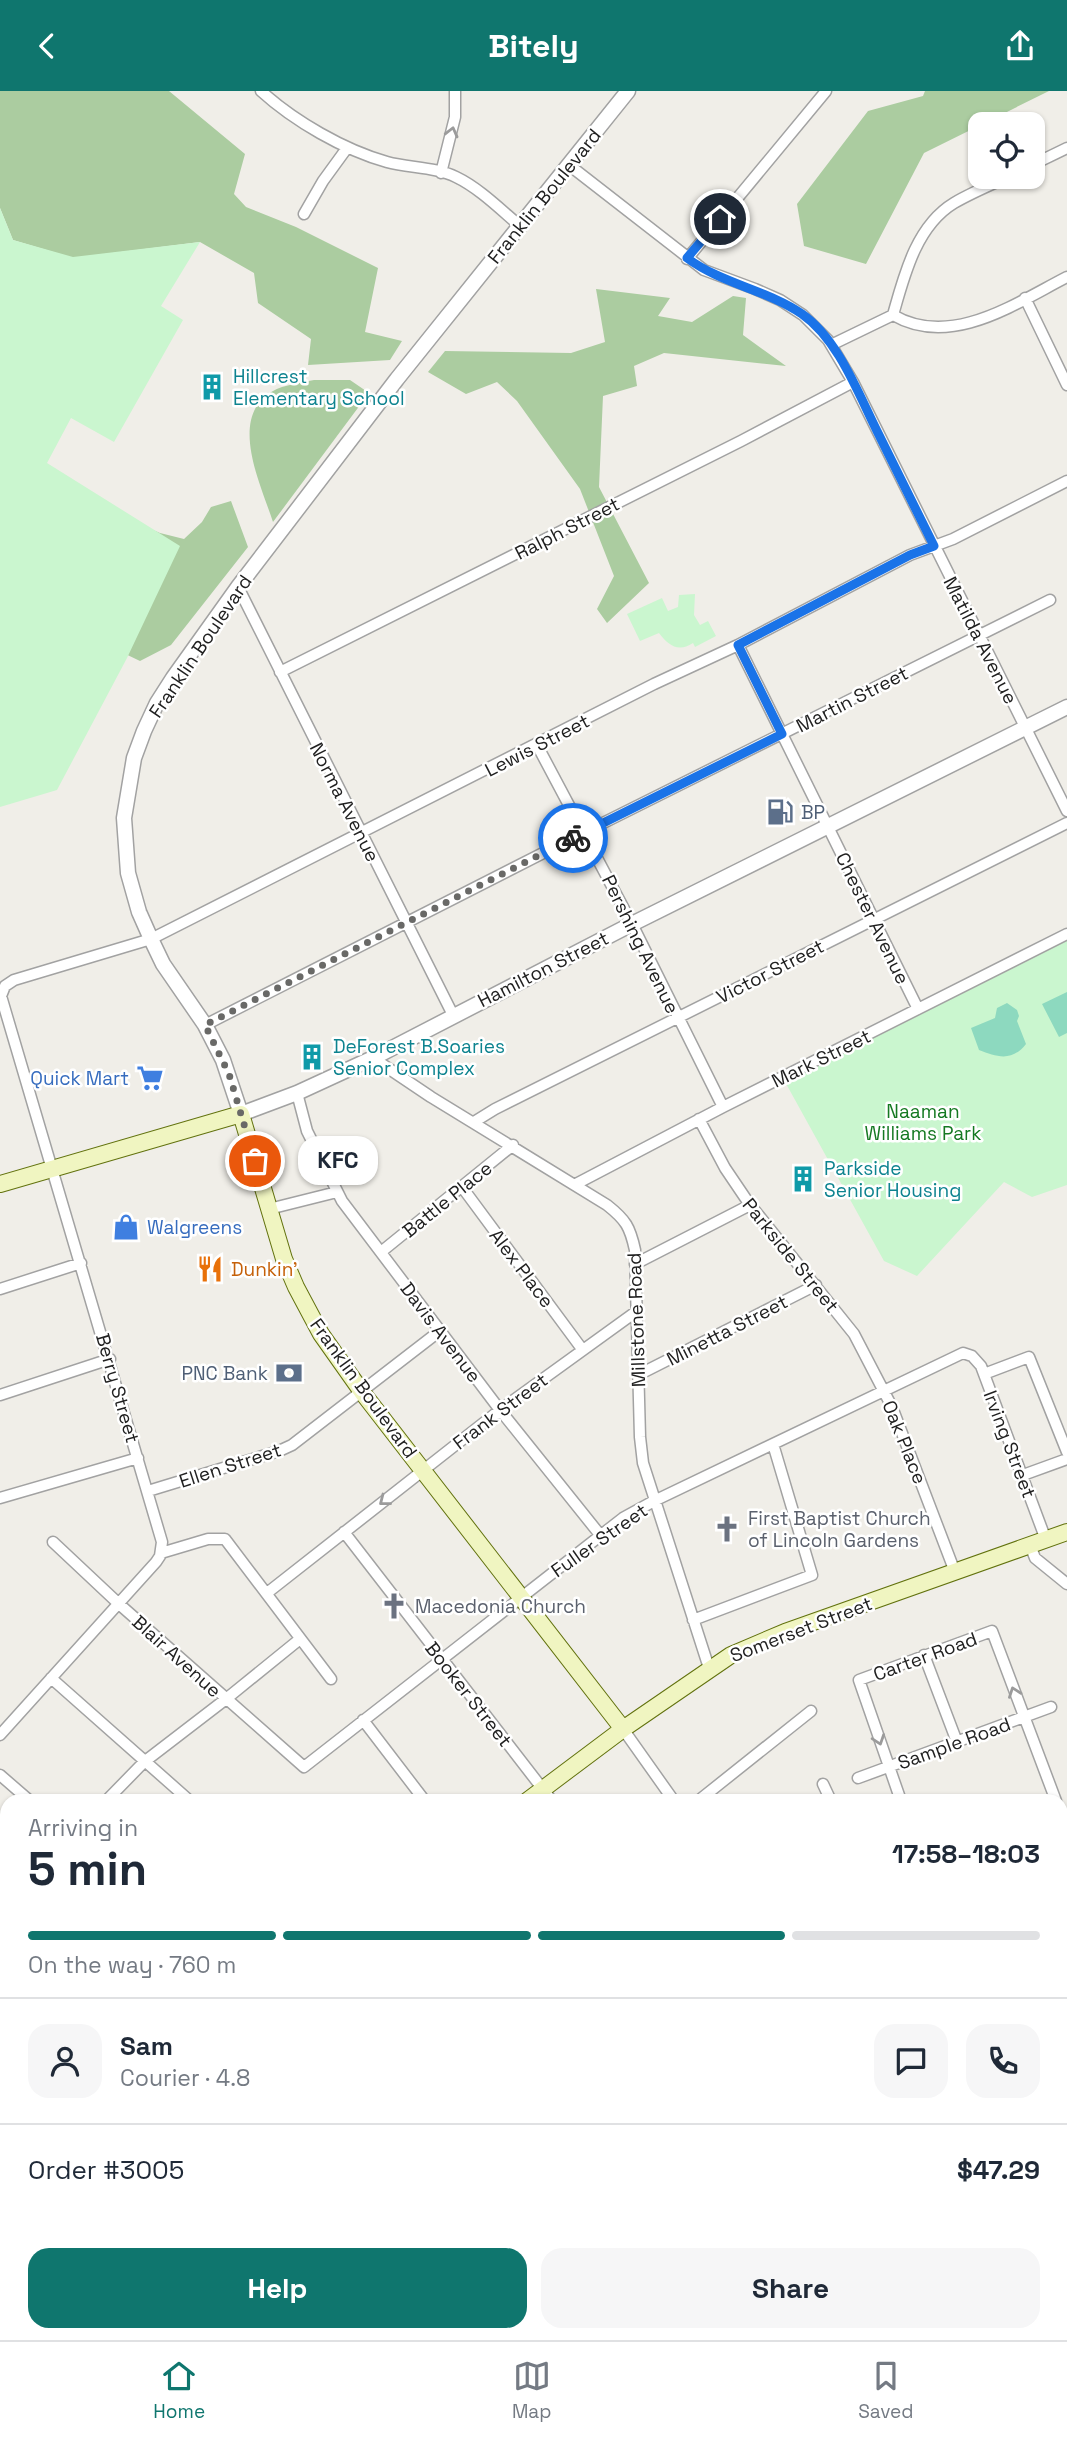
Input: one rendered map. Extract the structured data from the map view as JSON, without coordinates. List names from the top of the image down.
{
  "streets": {
    "main road": ["Franklin Boulevard", "Hamilton Street", "Somerset Street"],
    "street": [
      "Ralph Street",
      "Matilda Avenue",
      "Martin Street",
      "Lewis Street",
      "Norma Avenue",
      "Chester Avenue",
      "Pershing Avenue",
      "Victor Street",
      "Mark Street",
      "Battle Place",
      "Parkside Street",
      "Alex Place",
      "Millstone Road",
      "Minetta Street",
      "Davis Avenue",
      "Berry Street",
      "Frank Street",
      "Oak Place",
      "Irving Street",
      "Ellen Street",
      "Fuller Street",
      "Blair Avenue",
      "Carter Road",
      "Booker Street",
      "Sample Road"
    ]
  },
  "crossings": [
    ["Franklin Boulevard", "Matilda Avenue"],
    ["Franklin Boulevard", "Martin Street"],
    ["Franklin Boulevard", "Lewis Street"],
    ["Franklin Boulevard", "Norma Avenue"],
    ["Franklin Boulevard", "Hamilton Street"],
    ["Franklin Boulevard", "Frank Street"],
    ["Franklin Boulevard", "Ellen Street"],
    ["Franklin Boulevard", "Fuller Street"],
    ["Franklin Boulevard", "Somerset Street"],
    ["Ralph Street", "Matilda Avenue"],
    ["Ralph Street", "Norma Avenue"],
    ["Matilda Avenue", "Martin Street"],
    ["Matilda Avenue", "Lewis Street"],
    ["Matilda Avenue", "Hamilton Street"],
    ["Martin Street", "Norma Avenue"],
    ["Martin Street", "Chester Avenue"],
    ["Martin Street", "Pershing Avenue"],
    ["Lewis Street", "Norma Avenue"],
    ["Lewis Street", "Chester Avenue"],
    ["Lewis Street", "Pershing Avenue"],
    ["Lewis Street", "Berry Street"],
    ["Norma Avenue", "Hamilton Street"],
    ["Chester Avenue", "Hamilton Street"],
    ["Chester Avenue", "Victor Street"],
    ["Chester Avenue", "Mark Street"],
    ["Pershing Avenue", "Hamilton Street"],
    ["Pershing Avenue", "Victor Street"],
    ["Pershing Avenue", "Mark Street"],
    ["Hamilton Street", "Millstone Road"],
    ["Hamilton Street", "Davis Avenue"],
    ["Hamilton Street", "Berry Street"],
    ["Victor Street", "Millstone Road"],
    ["Mark Street", "Parkside Street"],
    ["Mark Street", "Millstone Road"],
    ["Battle Place", "Alex Place"],
    ["Battle Place", "Millstone Road"],
    ["Battle Place", "Davis Avenue"],
    ["Parkside Street", "Minetta Street"],
    ["Parkside Street", "Oak Place"],
    ["Parkside Street", "Fuller Street"],
    ["Alex Place", "Frank Street"],
    ["Millstone Road", "Minetta Street"],
    ["Millstone Road", "Frank Street"],
    ["Millstone Road", "Fuller Street"],
    ["Millstone Road", "Somerset Street"],
    ["Davis Avenue", "Frank Street"],
    ["Davis Avenue", "Ellen Street"],
    ["Davis Avenue", "Fuller Street"],
    ["Berry Street", "Ellen Street"],
    ["Frank Street", "Booker Street"],
    ["Oak Place", "Fuller Street"],
    ["Oak Place", "Somerset Street"],
    ["Irving Street", "Fuller Street"],
    ["Irving Street", "Somerset Street"],
    ["Fuller Street", "Blair Avenue"],
    ["Fuller Street", "Booker Street"],
    ["Carter Road", "Sample Road"]
  ],
  "parks": ["Naaman Williams Park"],
  "places": {
    "building": ["Hillcrest Elementary School", "DeForest B.Soaries Senior Complex", "Parkside Senior Housing"],
    "fuel station": ["BP"],
    "supermarket": ["Quick Mart"],
    "other": ["KFC"],
    "shop": ["Walgreens"],
    "restaurant": ["Dunkin'"],
    "bank": ["PNC Bank"],
    "church": ["First Baptist Church of Lincoln Gardens", "Macedonia Church"]
  },
  "page": {
    "header": "Bitely",
    "bubble": "KFC",
    "heading": ["5 min", "Arriving in", "17:58–18:03"],
    "panel": [
      "Sam",
      "Courier · 4.8",
      "Order #3005",
      "$47.29"
    ],
    "bar": "On the way · 760 m",
    "buttons": ["Help", "Share"],
    "tabs": ["Home", "Map", "Saved"]
  }
}
